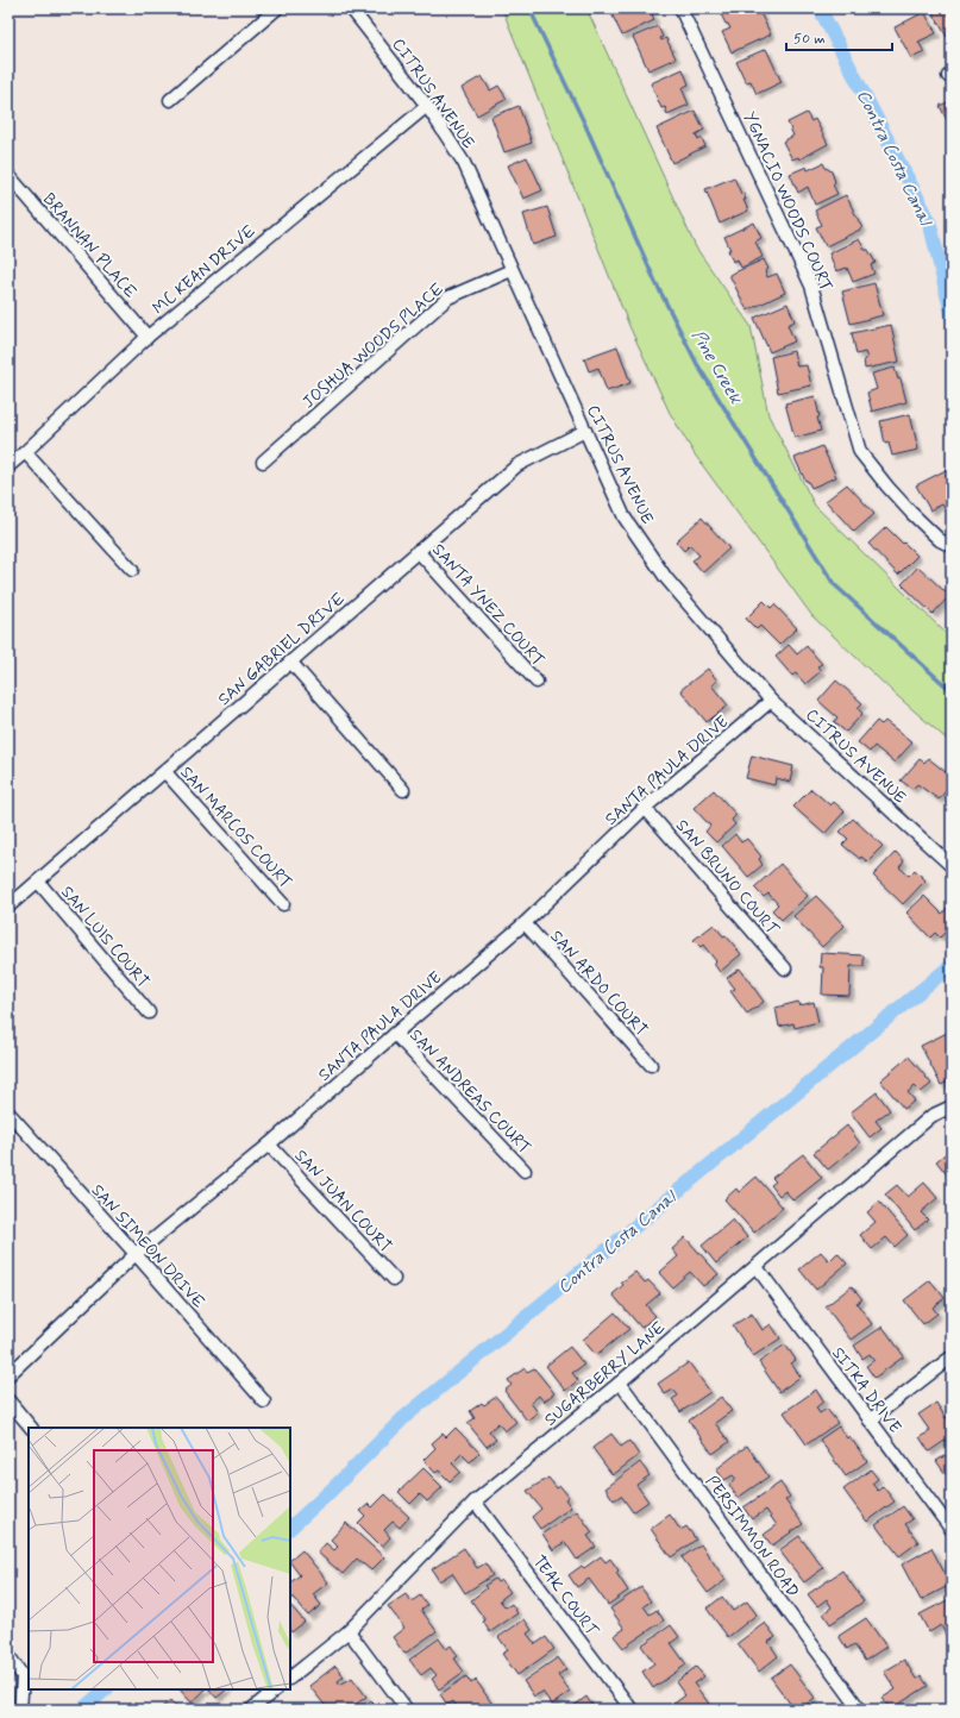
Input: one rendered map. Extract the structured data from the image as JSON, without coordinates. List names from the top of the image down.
{
  "streets": {
    "street": [
      "CITRUS AVENUE",
      "YGNACIO WOODS COURT",
      "BRANNAN PLACE",
      "MC KEAN DRIVE",
      "JOSHUA WOODS PLACE",
      "SANTA YNEZ COURT",
      "SAN GABRIEL DRIVE",
      "SANTA PAULA DRIVE",
      "SAN MARCOS COURT",
      "SAN BRUNO COURT",
      "SAN LUIS COURT",
      "SAN ARDO COURT",
      "SAN ANDREAS COURT",
      "SAN JUAN COURT",
      "SAN SIMEON DRIVE",
      "SUGARBERRY LANE",
      "SITKA DRIVE",
      "PERSIMMON ROAD",
      "TEAK COURT"
    ]
  },
  "crossings": [
    ["CITRUS AVENUE", "MC KEAN DRIVE"],
    ["CITRUS AVENUE", "JOSHUA WOODS PLACE"],
    ["CITRUS AVENUE", "SAN GABRIEL DRIVE"],
    ["CITRUS AVENUE", "SANTA PAULA DRIVE"],
    ["BRANNAN PLACE", "MC KEAN DRIVE"],
    ["SANTA YNEZ COURT", "SAN GABRIEL DRIVE"],
    ["SAN GABRIEL DRIVE", "SAN MARCOS COURT"],
    ["SAN GABRIEL DRIVE", "SAN LUIS COURT"],
    ["SANTA PAULA DRIVE", "SAN BRUNO COURT"],
    ["SANTA PAULA DRIVE", "SAN ARDO COURT"],
    ["SANTA PAULA DRIVE", "SAN ANDREAS COURT"],
    ["SANTA PAULA DRIVE", "SAN JUAN COURT"],
    ["SANTA PAULA DRIVE", "SAN SIMEON DRIVE"],
    ["SUGARBERRY LANE", "SITKA DRIVE"],
    ["SUGARBERRY LANE", "PERSIMMON ROAD"],
    ["SUGARBERRY LANE", "TEAK COURT"]
  ],
  "water": ["Contra Costa Canal", "Pine Creek"],
  "scale_bar": "50 m"
}
